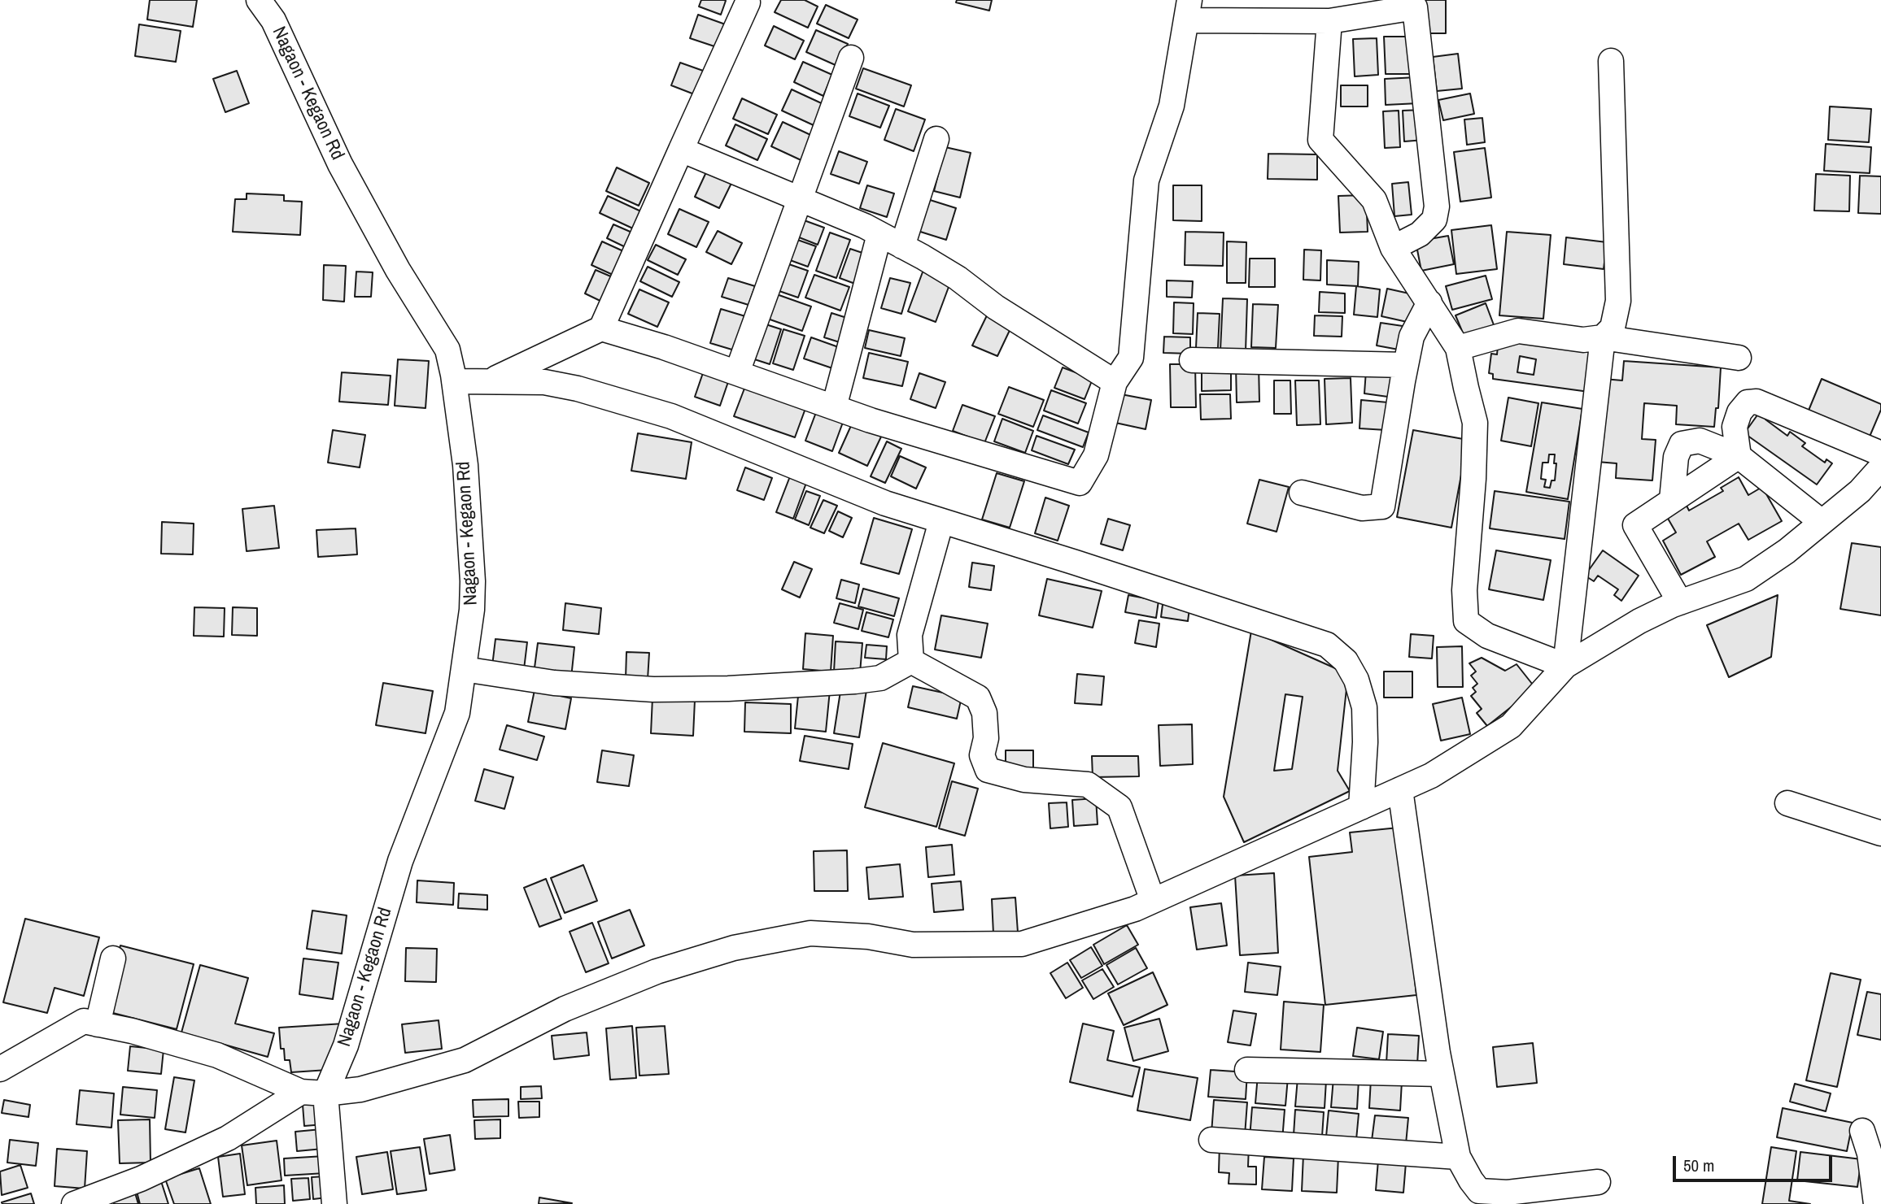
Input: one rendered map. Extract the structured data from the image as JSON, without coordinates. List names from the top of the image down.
{
  "streets": {
    "street": ["Nagaon - Kegaon Rd"]
  },
  "scale_bar": "50 m"
}
